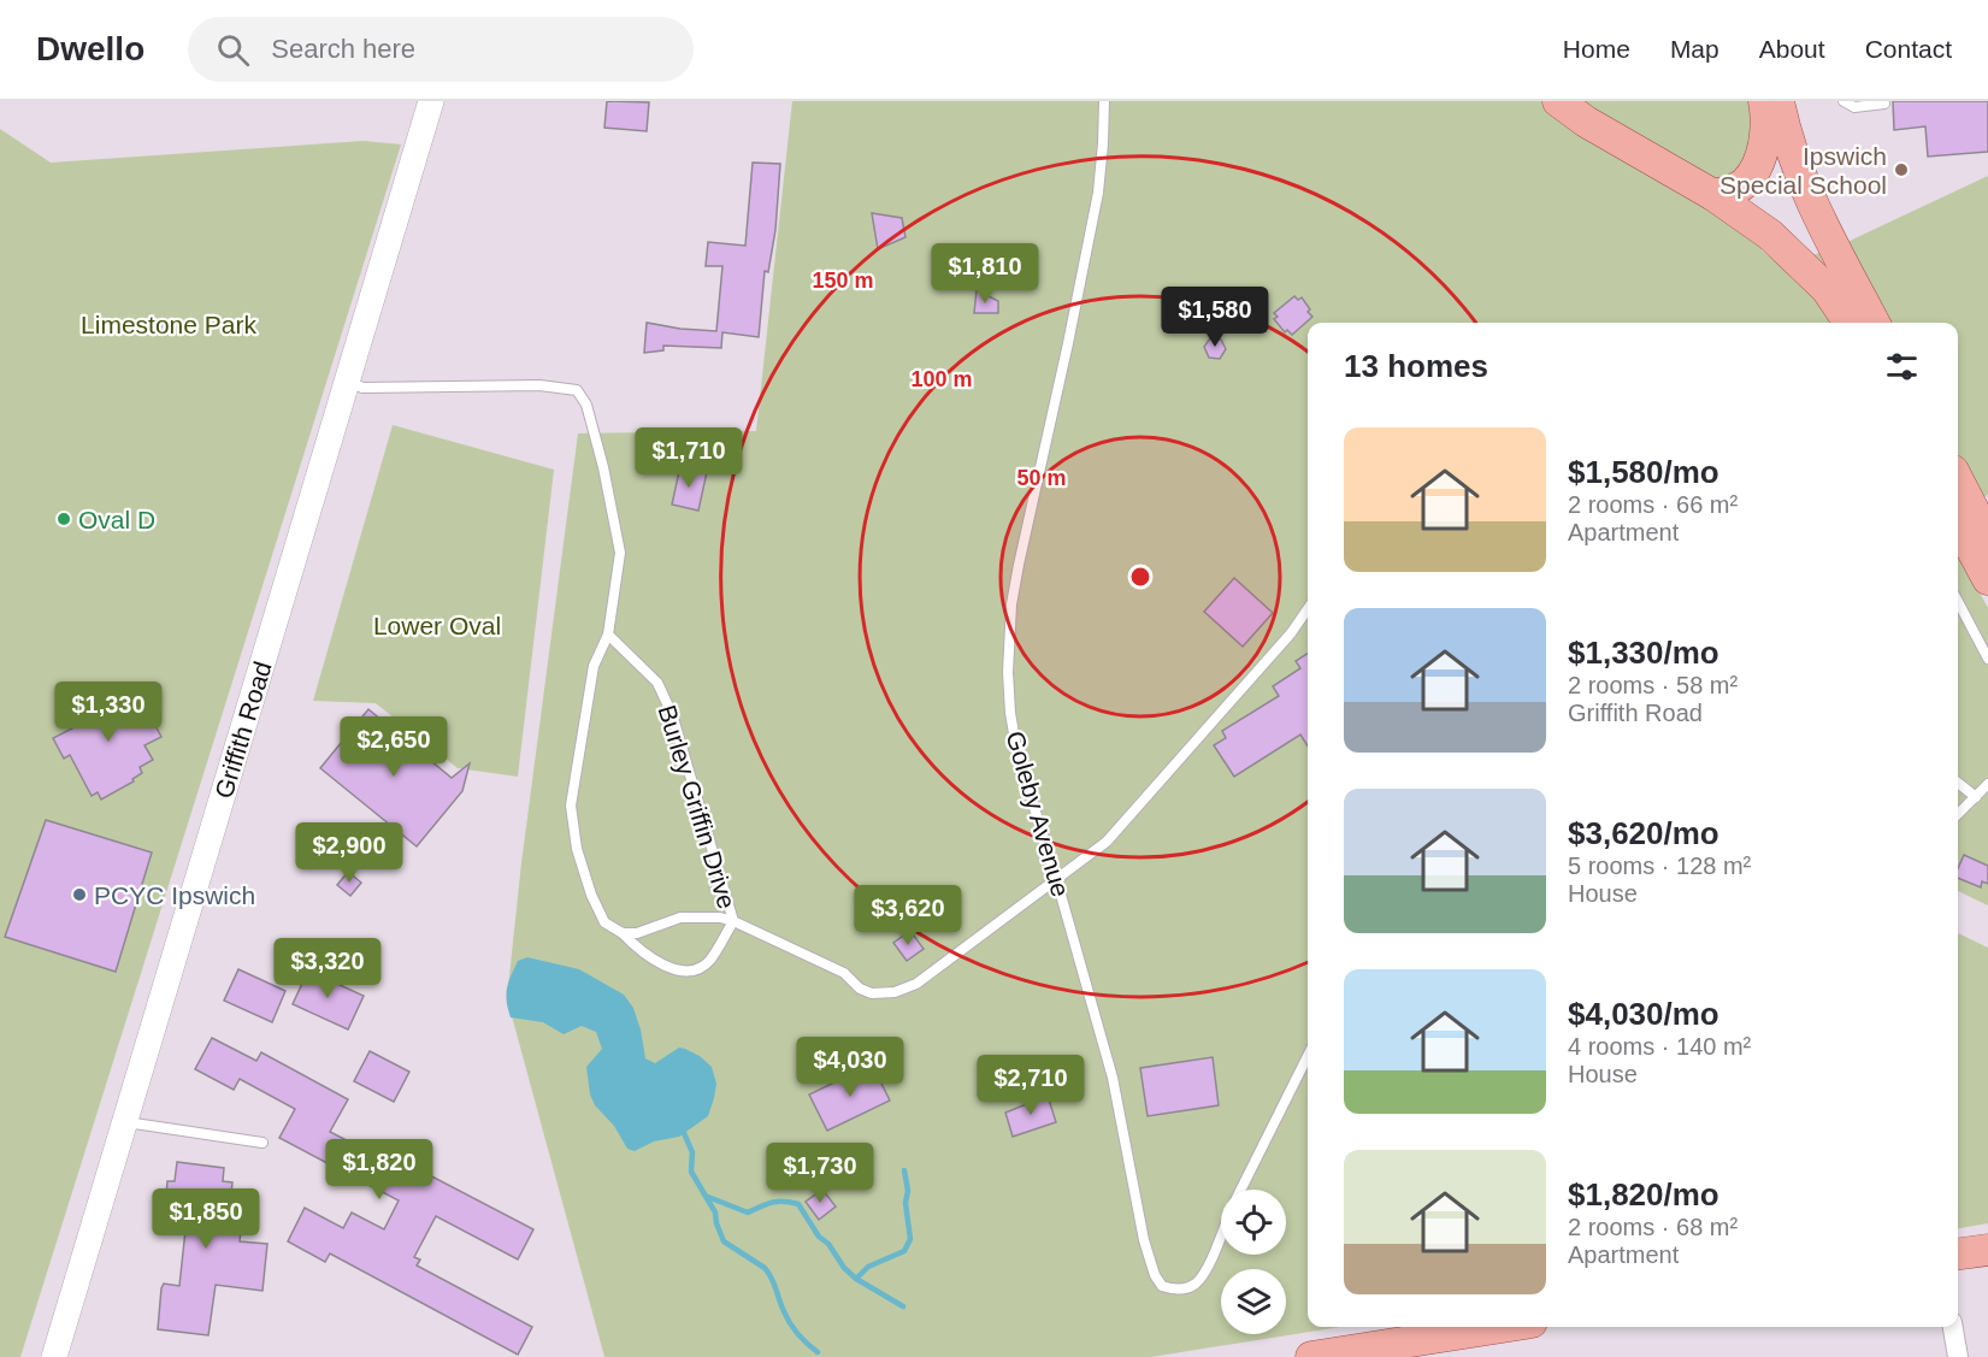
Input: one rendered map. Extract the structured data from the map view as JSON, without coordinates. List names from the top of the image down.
{
  "streets": {
    "street": ["Griffith Road"],
    "lane": ["Burley Griffin Drive", "Goleby Avenue"]
  },
  "parks": ["Limestone Park", "Lower Oval"],
  "places": ["Ipswich Special School", "Oval D", "PCYC Ipswich"],
  "page": {
    "header": "Dwello",
    "search": "Search here",
    "nav": [
      "Home",
      "Map",
      "About",
      "Contact"
    ],
    "price": [
      "$1,810",
      "$1,580",
      "$1,710",
      "$1,330",
      "$2,650",
      "$2,900",
      "$3,620",
      "$3,320",
      "$4,030",
      "$2,710",
      "$1,820",
      "$1,730",
      "$1,850"
    ],
    "heading": "13 homes",
    "list": [
      {
        "name": "$1,580/mo",
        "note": "2 rooms · 66 m² · Apartment"
      },
      {
        "name": "$1,330/mo",
        "note": "2 rooms · 58 m² · Griffith Road"
      },
      {
        "name": "$3,620/mo",
        "note": "5 rooms · 128 m² · House"
      },
      {
        "name": "$4,030/mo",
        "note": "4 rooms · 140 m² · House"
      },
      {
        "name": "$1,820/mo",
        "note": "2 rooms · 68 m² · Apartment"
      }
    ]
  },
  "rings": ["150 m", "100 m", "50 m"]
}
